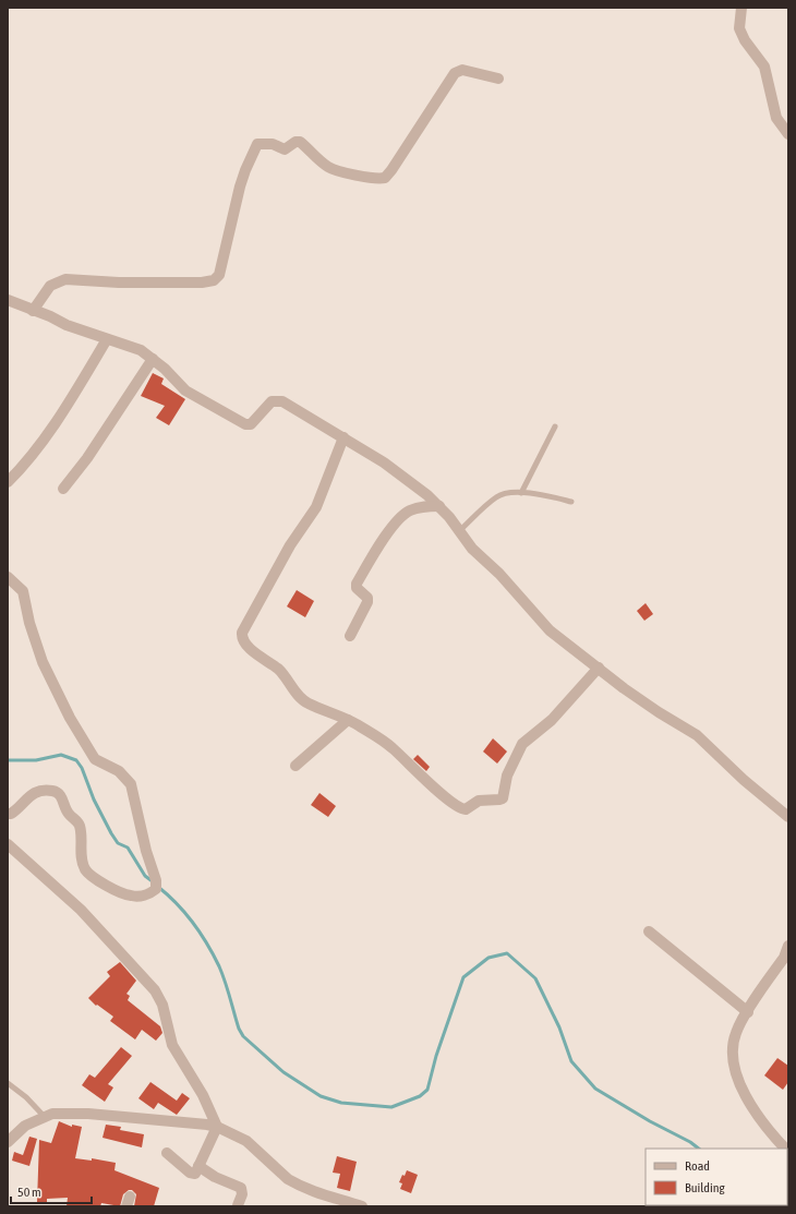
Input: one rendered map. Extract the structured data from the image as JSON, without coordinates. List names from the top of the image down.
{
  "legend": ["Road", "Building"],
  "scale_bar": "50 m"
}
